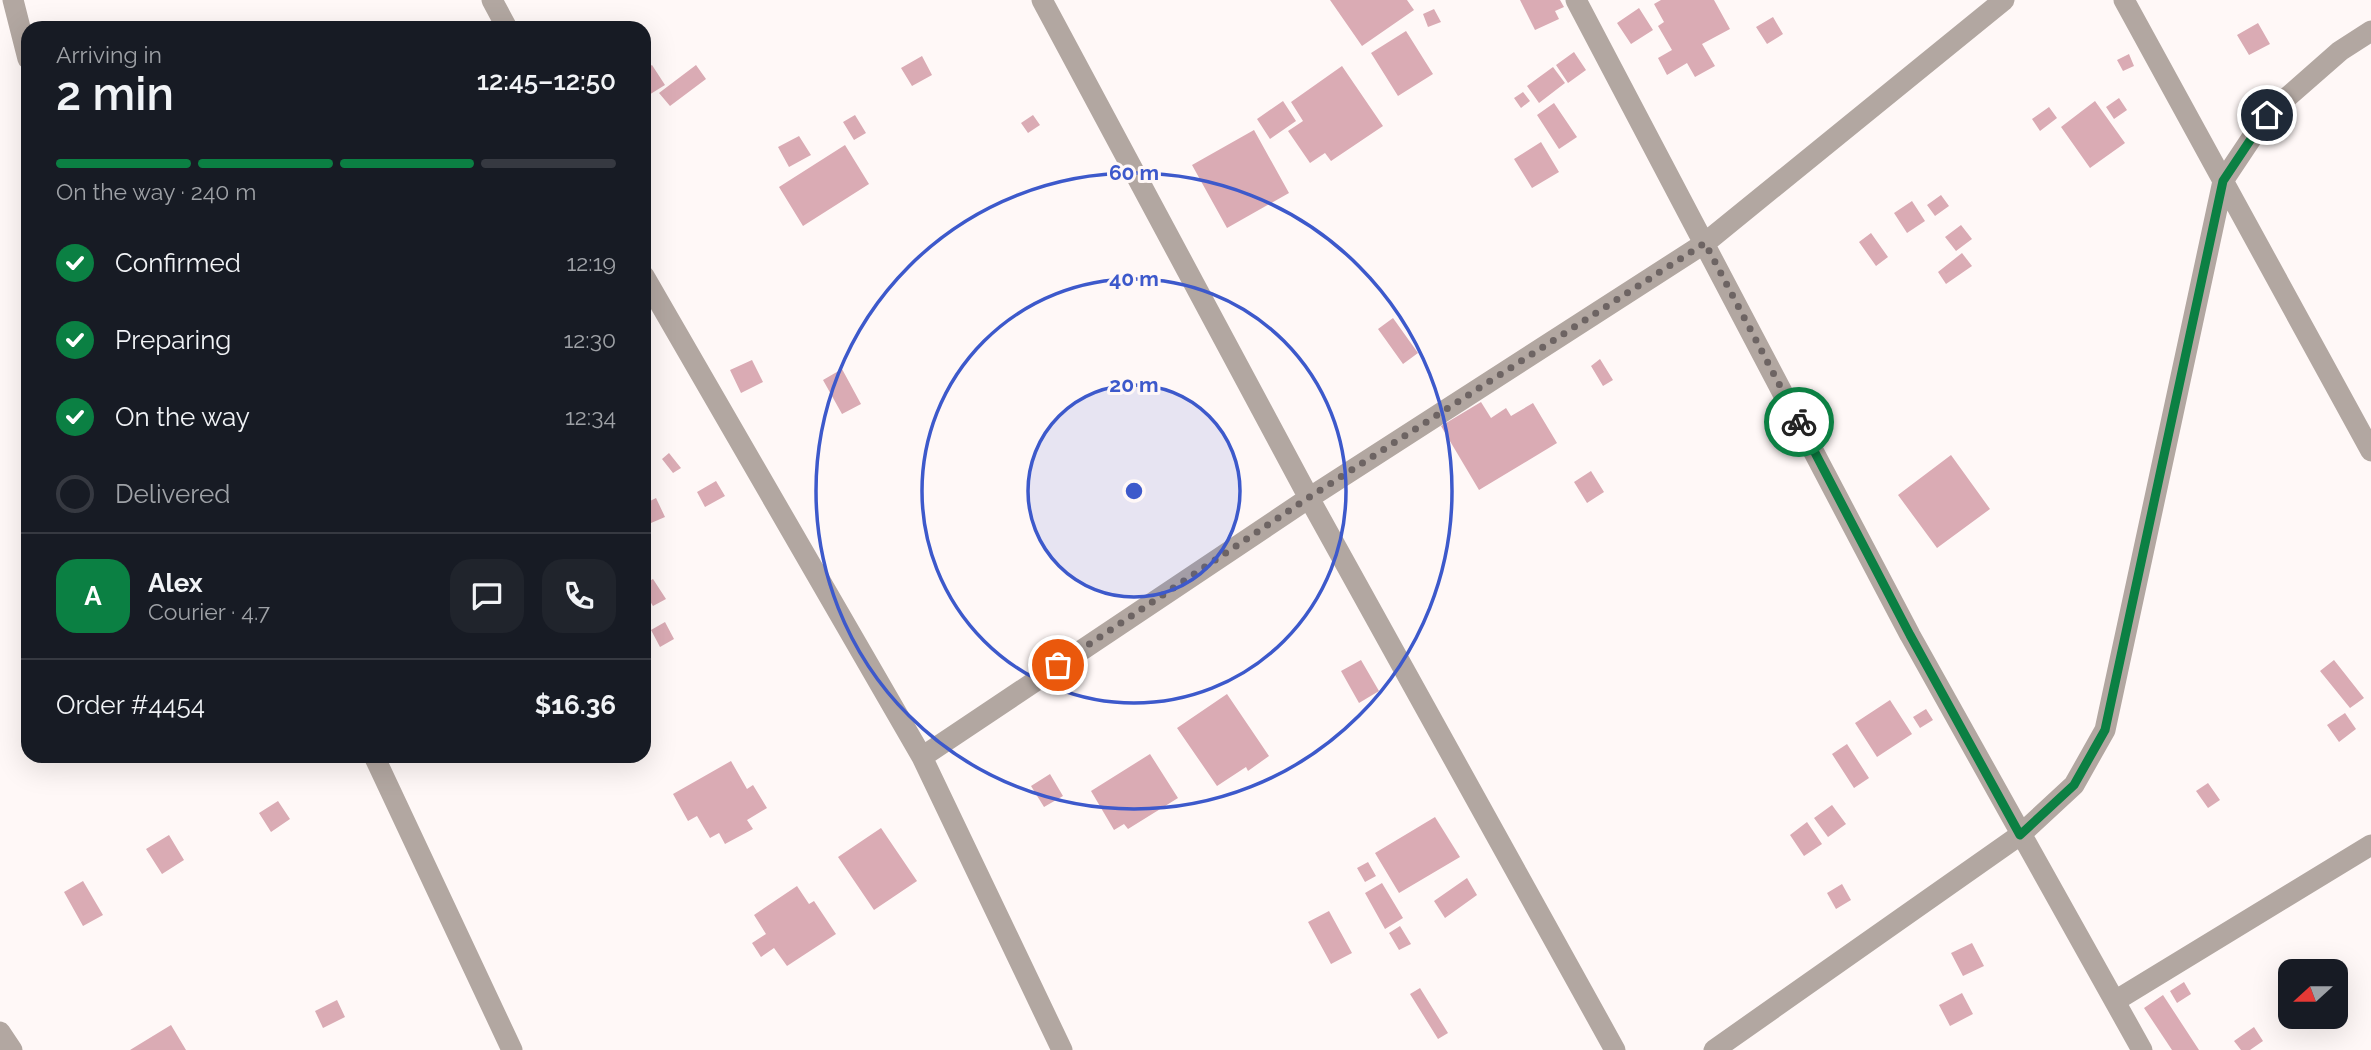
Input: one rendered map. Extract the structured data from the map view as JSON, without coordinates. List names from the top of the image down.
{
  "north": "left",
  "page": {
    "heading": ["2 min", "Arriving in", "12:45–12:50"],
    "panel": [
      "Alex",
      "Courier · 4.7",
      "Order #4454",
      "$16.36"
    ],
    "bar": "On the way · 240 m",
    "list": [
      ["Confirmed", "12:19"],
      ["Preparing", "12:30"],
      ["On the way", "12:34"],
      "Delivered"
    ],
    "round": "A"
  },
  "rings": ["60 m", "40 m", "20 m"]
}
